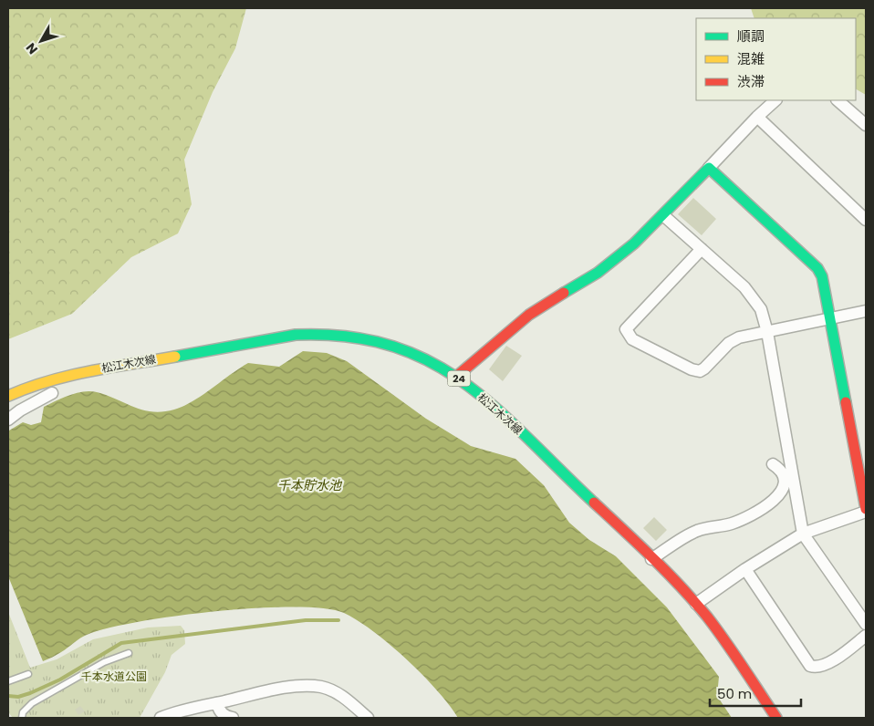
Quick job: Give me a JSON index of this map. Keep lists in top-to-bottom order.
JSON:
{
  "streets": {
    "main road": ["松江木次線", "24"]
  },
  "water": ["千本貯水池"],
  "parks": ["千本水道公園"],
  "legend": ["順調", "混雑", "渋滞"],
  "scale_bar": "50 m",
  "north": "bottom left"
}
